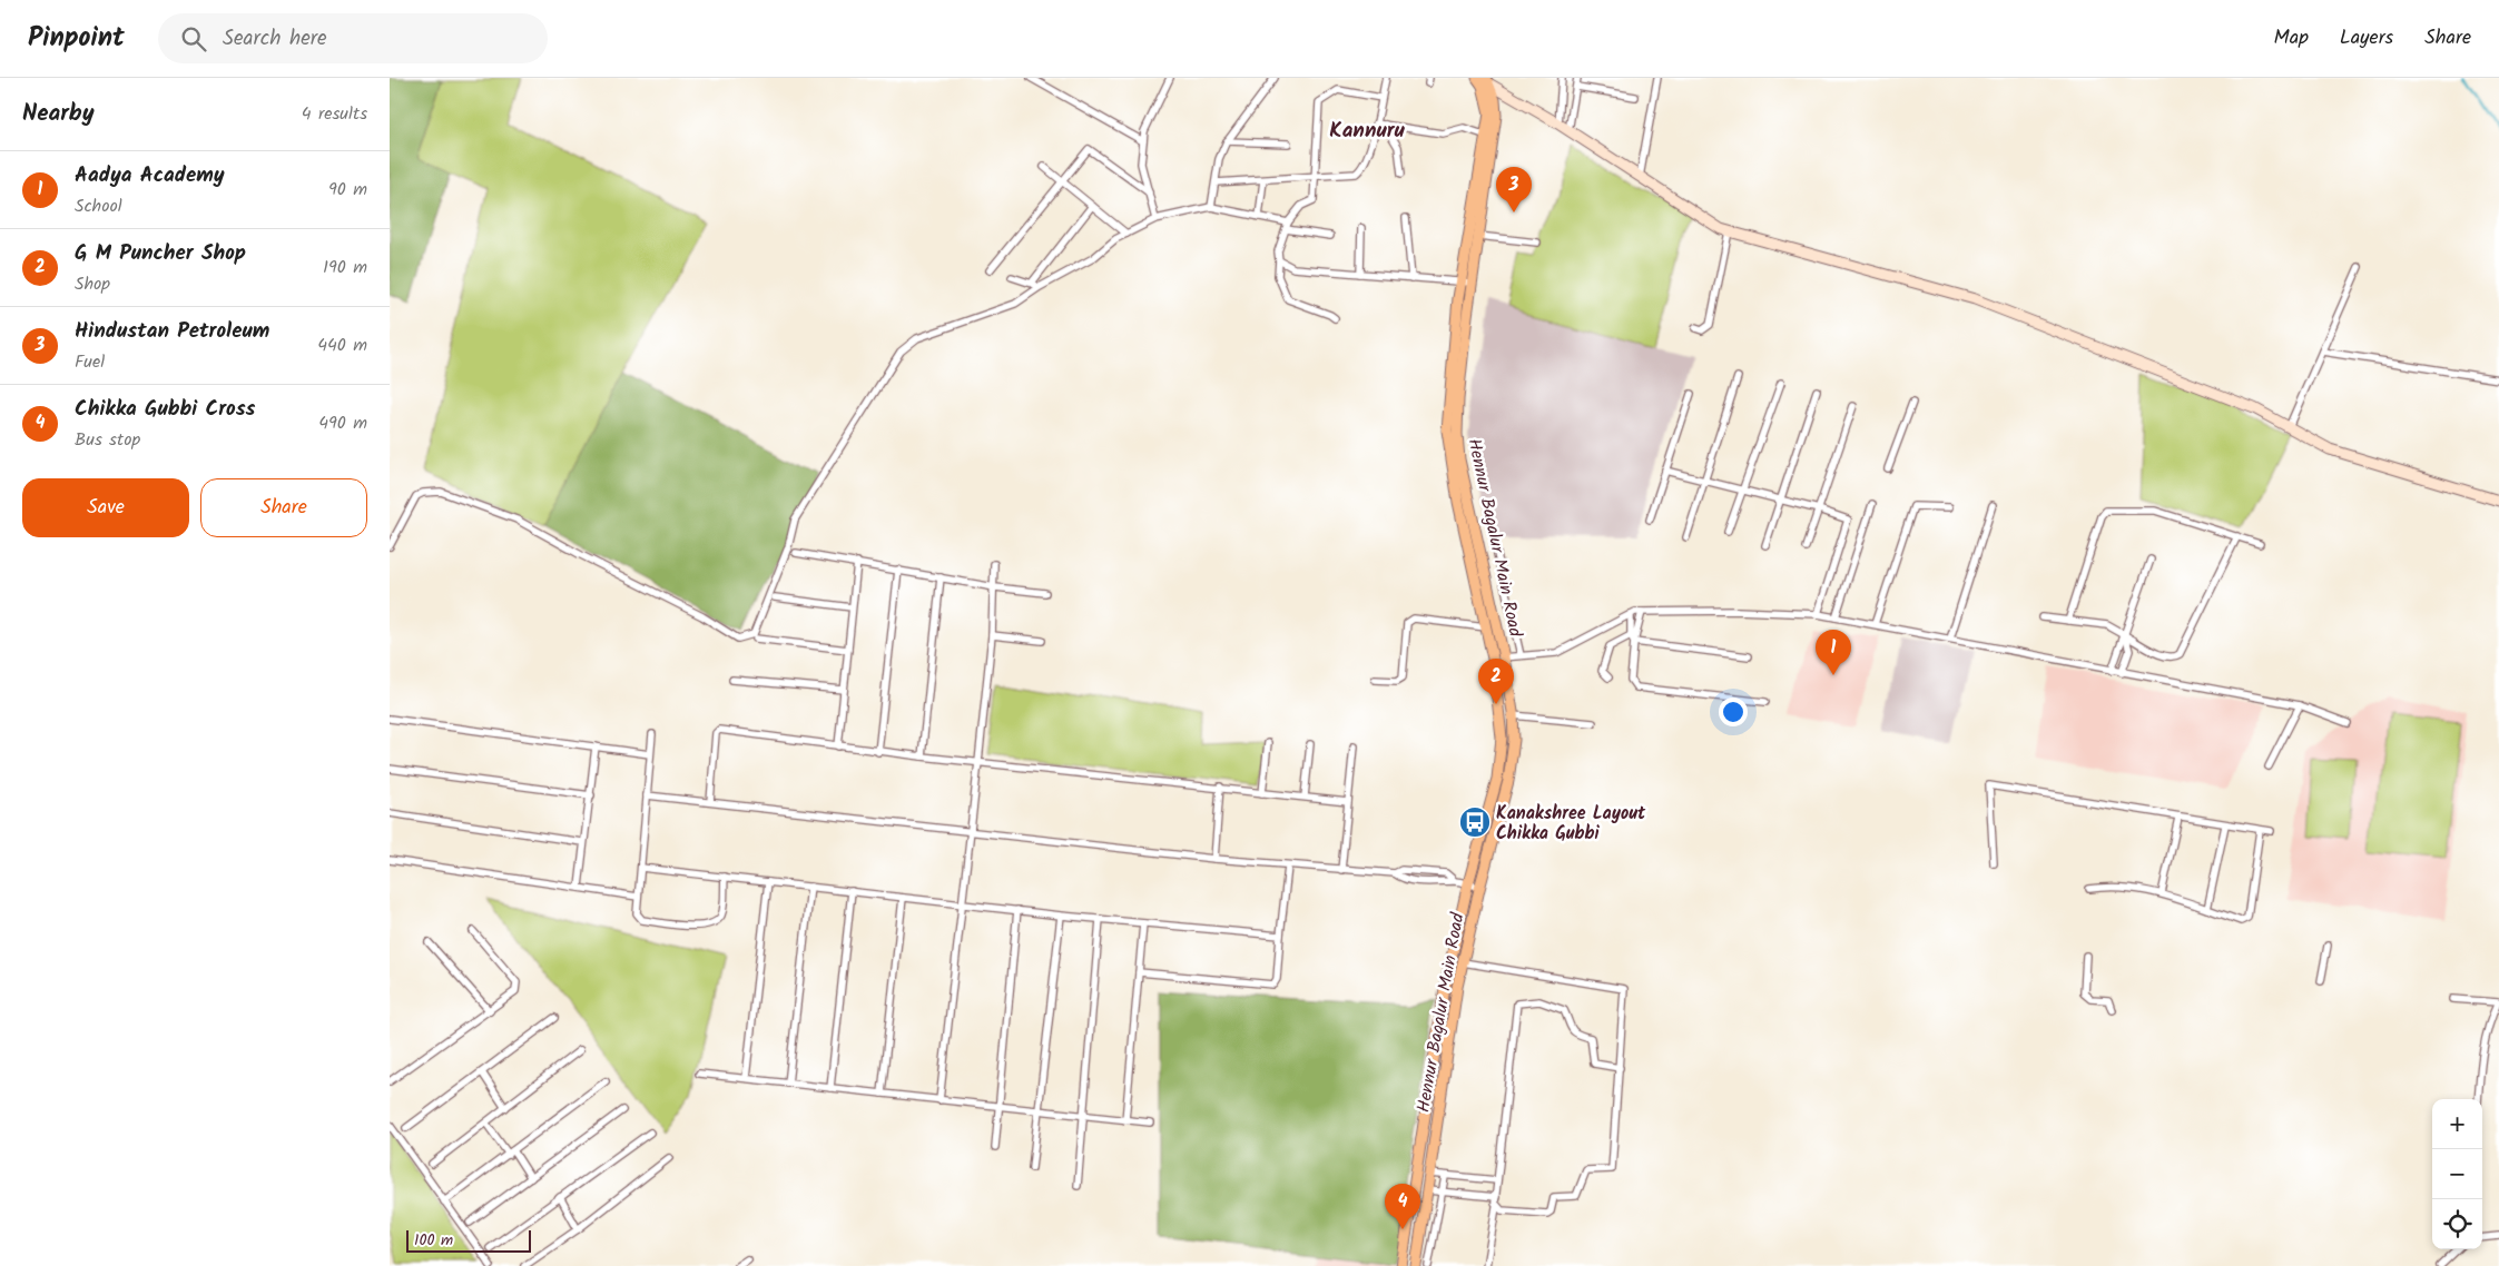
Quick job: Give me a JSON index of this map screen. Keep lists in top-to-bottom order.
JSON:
{
  "streets": {
    "main road": ["Hennur Bagalur Main Road"]
  },
  "districts": ["Kannuru"],
  "places": {
    "bus stop": ["Kanakshree Layout Chikka Gubbi"]
  },
  "scale_bar": "100 m",
  "page": {
    "header": "Pinpoint",
    "search": "Search here",
    "nav": ["Map", "Layers", "Share"],
    "heading": ["Nearby", "4 results"],
    "list": [
      {
        "mark": "1",
        "name": "Aadya Academy",
        "note": "School",
        "value": "90 m"
      },
      {
        "mark": "2",
        "name": "G M Puncher Shop",
        "note": "Shop",
        "value": "190 m"
      },
      {
        "mark": "3",
        "name": "Hindustan Petroleum",
        "note": "Fuel",
        "value": "440 m"
      },
      {
        "mark": "4",
        "name": "Chikka Gubbi Cross",
        "note": "Bus stop",
        "value": "490 m"
      }
    ],
    "pins": [
      "3",
      "1",
      "2",
      "4"
    ],
    "buttons": ["Save", "Share"],
    "map_buttons": ["+", "−"],
    "scale": "100 m"
  }
}
